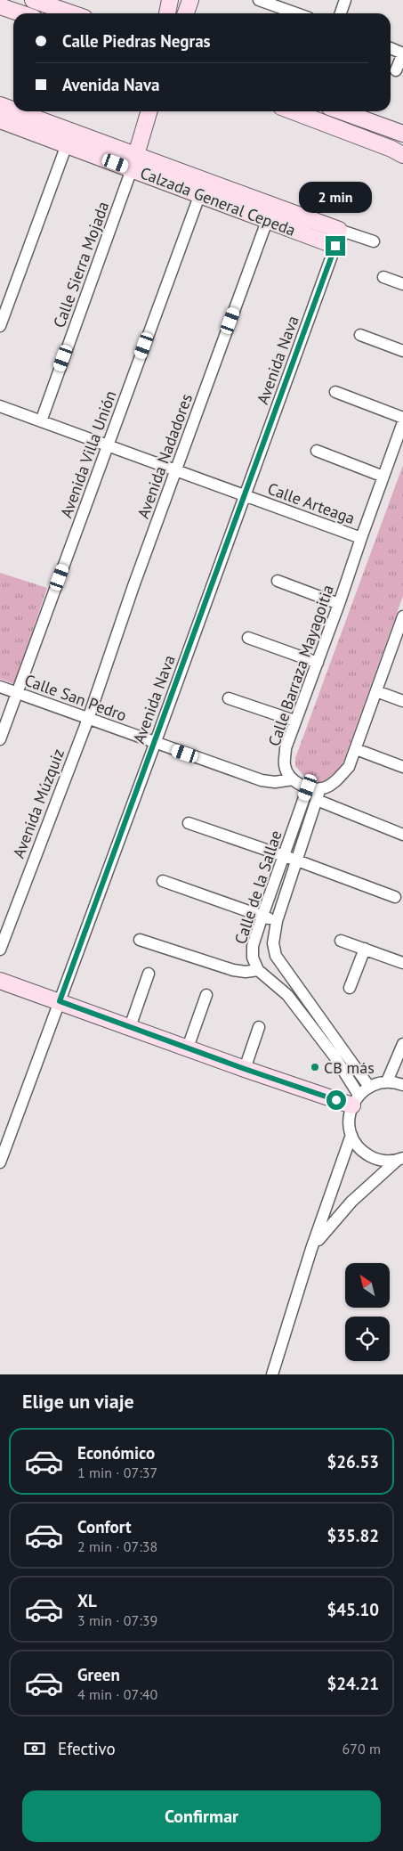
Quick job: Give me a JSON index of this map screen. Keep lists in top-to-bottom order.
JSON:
{
  "streets": {
    "street": [
      "Calzada General Cepeda",
      "Calle Sierra Mojada",
      "Avenida Nava",
      "Avenida Villa Unión",
      "Avenida Nadadores",
      "Calle Arteaga",
      "Calle Barraza Mayagoitia",
      "Calle San Pedro",
      "Avenida Múzquiz",
      "Calle de la Sallae"
    ]
  },
  "crossings": [
    ["Calzada General Cepeda", "Calle Sierra Mojada"],
    ["Calzada General Cepeda", "Avenida Nava"],
    ["Calzada General Cepeda", "Avenida Villa Unión"],
    ["Calzada General Cepeda", "Avenida Nadadores"],
    ["Calle Sierra Mojada", "Calle Arteaga"],
    ["Avenida Nava", "Calle Arteaga"],
    ["Avenida Nava", "Calle San Pedro"],
    ["Avenida Villa Unión", "Calle Arteaga"],
    ["Avenida Villa Unión", "Calle San Pedro"],
    ["Avenida Nadadores", "Calle Arteaga"],
    ["Avenida Nadadores", "Calle San Pedro"],
    ["Avenida Nadadores", "Avenida Múzquiz"],
    ["Calle Arteaga", "Calle Barraza Mayagoitia"],
    ["Calle Barraza Mayagoitia", "Calle San Pedro"],
    ["Calle San Pedro", "Avenida Múzquiz"]
  ],
  "places": ["CB más"],
  "north": "top left",
  "page": {
    "banner": ["Calle Piedras Negras", "Avenida Nava"],
    "bubble": "2 min",
    "heading": "Elige un viaje",
    "list": [
      {
        "name": "Económico",
        "note": "1 min · 07:37",
        "value": "$26.53"
      },
      {
        "name": "Confort",
        "note": "2 min · 07:38",
        "value": "$35.82"
      },
      {
        "name": "XL",
        "note": "3 min · 07:39",
        "value": "$45.10"
      },
      {
        "name": "Green",
        "note": "4 min · 07:40",
        "value": "$24.21"
      }
    ],
    "pay": ["Efectivo", "670 m"],
    "buttons": "Confirmar"
  }
}
